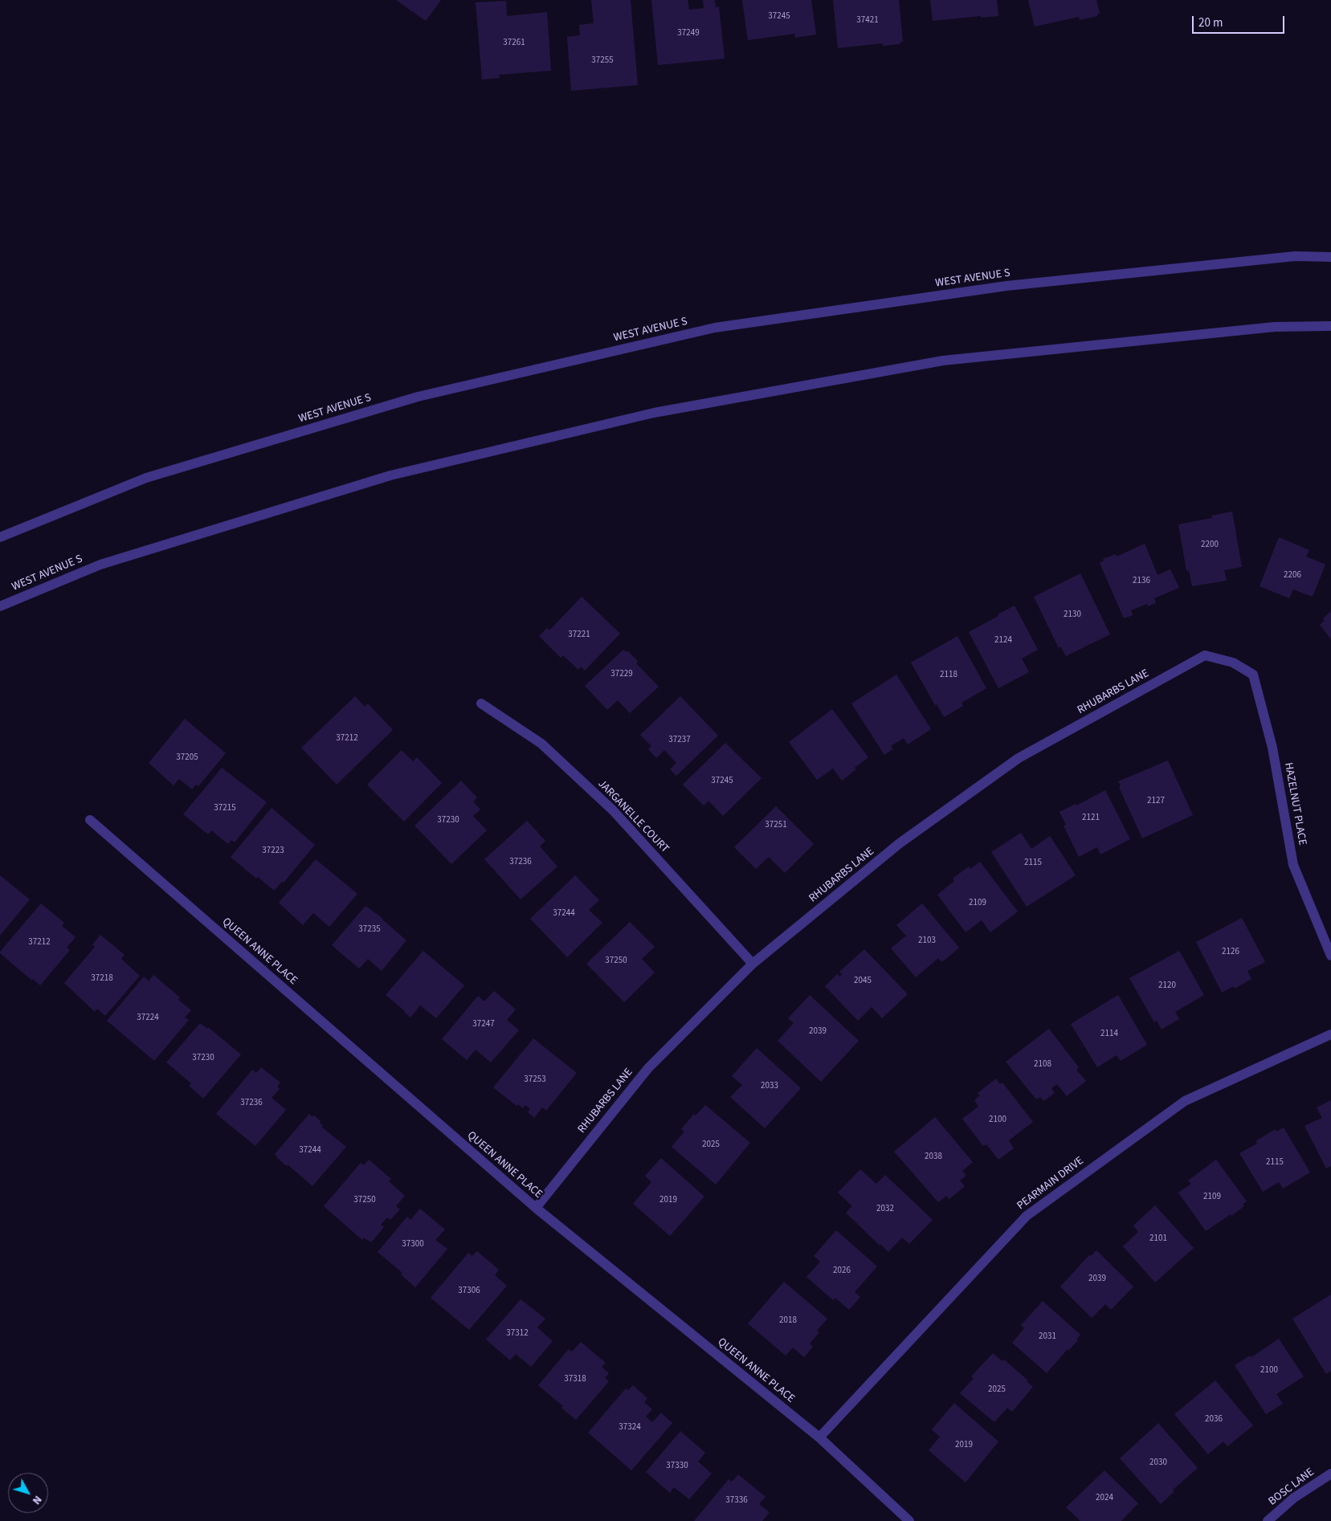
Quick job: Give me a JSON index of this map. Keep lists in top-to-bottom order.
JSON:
{
  "streets": {
    "street": [
      "WEST AVENUE S",
      "RHUBARBS LANE",
      "HAZELNUT PLACE",
      "JARGANELLE COURT",
      "QUEEN ANNE PLACE",
      "PEARMAIN DRIVE",
      "BOSC LANE"
    ]
  },
  "crossings": [
    ["RHUBARBS LANE", "HAZELNUT PLACE"],
    ["RHUBARBS LANE", "JARGANELLE COURT"],
    ["RHUBARBS LANE", "QUEEN ANNE PLACE"],
    ["QUEEN ANNE PLACE", "PEARMAIN DRIVE"]
  ],
  "house_numbers": [
    "37245",
    "37421",
    "37249",
    "37261",
    "37255",
    "2200",
    "2206",
    "2136",
    "2130",
    "37221",
    "2124",
    "37229",
    "2118",
    "37212",
    "37237",
    "37205",
    "37245",
    "2127",
    "37215",
    "2121",
    "37230",
    "37251",
    "37223",
    "37236",
    "2115",
    "2109",
    "37244",
    "37235",
    "2103",
    "37212",
    "2126",
    "37250",
    "37218",
    "2045",
    "2120",
    "37224",
    "37247",
    "2039",
    "2114",
    "37230",
    "2108",
    "37253",
    "2033",
    "37236",
    "2100",
    "2025",
    "37244",
    "2038",
    "2115",
    "2109",
    "37250",
    "2019",
    "2032",
    "2101",
    "37300",
    "2026",
    "2039",
    "37306",
    "2018",
    "37312",
    "2031",
    "2100",
    "37318",
    "2025",
    "2036",
    "37324",
    "2019",
    "2030",
    "37330",
    "2024",
    "37336"
  ],
  "scale_bar": "20 m",
  "north": "bottom right"
}
